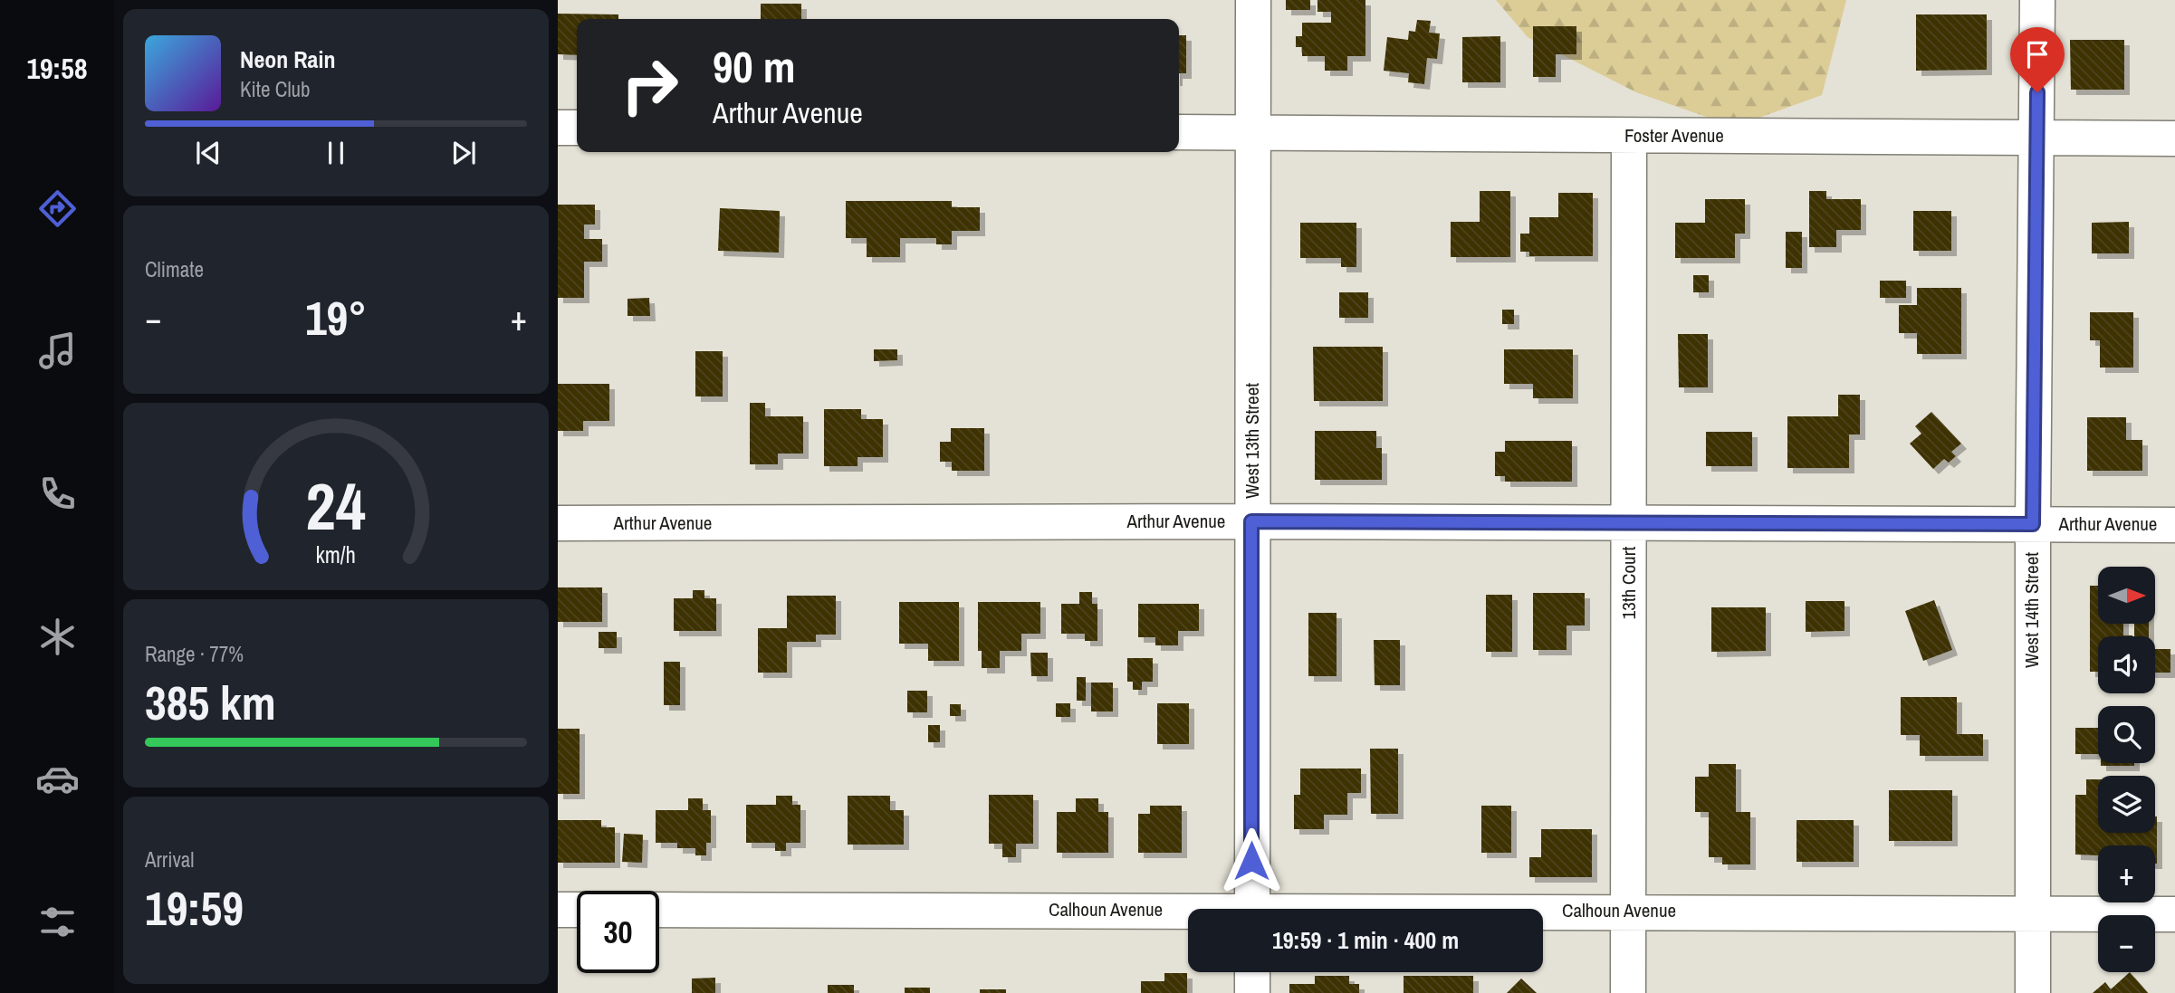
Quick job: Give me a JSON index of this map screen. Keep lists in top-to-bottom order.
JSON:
{
  "streets": {
    "street": [
      "Foster Avenue",
      "West 13th Street",
      "Arthur Avenue",
      "13th Court",
      "West 14th Street",
      "Calhoun Avenue"
    ]
  },
  "crossings": [
    ["Foster Avenue", "West 13th Street"],
    ["Foster Avenue", "13th Court"],
    ["Foster Avenue", "West 14th Street"],
    ["West 13th Street", "Arthur Avenue"],
    ["Arthur Avenue", "13th Court"],
    ["Arthur Avenue", "West 14th Street"],
    ["13th Court", "Calhoun Avenue"],
    ["West 14th Street", "Calhoun Avenue"]
  ],
  "north": "right",
  "page": {
    "tabs": "19:58",
    "turn": ["90 m", "Arthur Avenue"],
    "song": ["Neon Rain", "Kite Club"],
    "tile": [
      "Climate",
      ["Range · 77%", "385 km"],
      ["Arrival", "19:59"]
    ],
    "heat": ["−", "19°", "+"],
    "map_buttons": ["+", "−"],
    "limit": "30",
    "trip": "19:59 · 1 min · 400 m",
    "gauge": ["24", "km/h"]
  }
}
